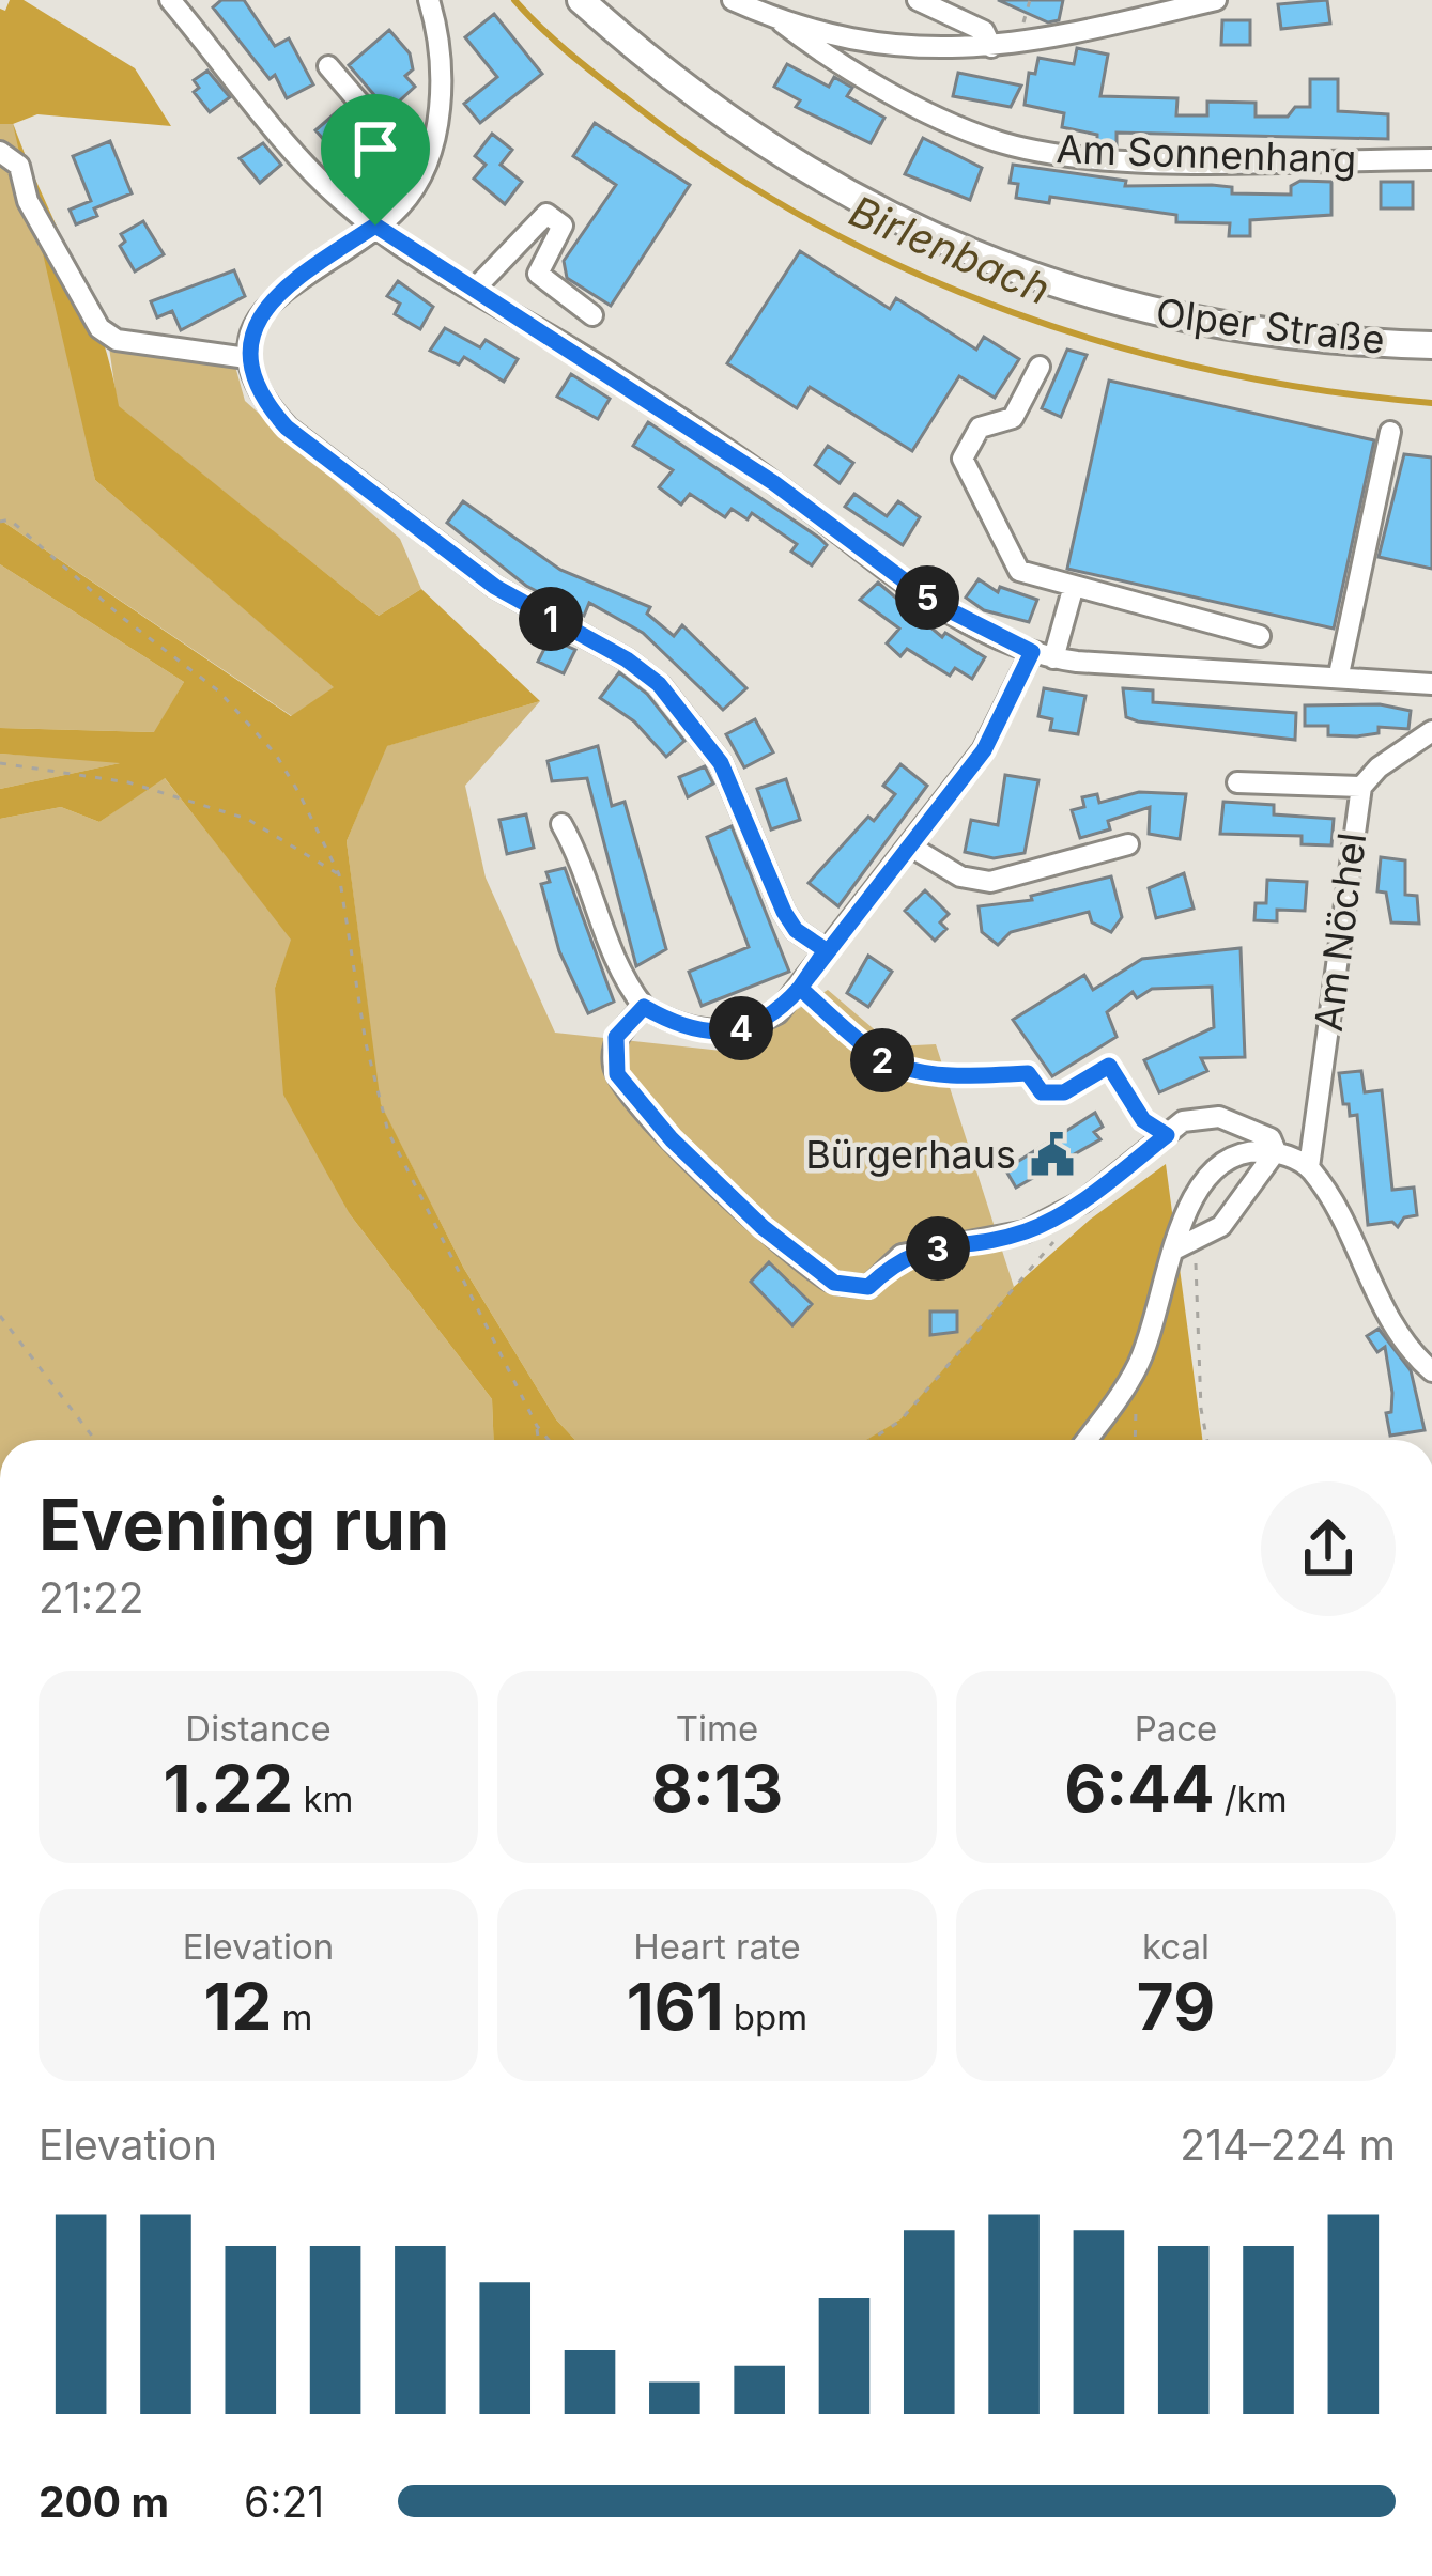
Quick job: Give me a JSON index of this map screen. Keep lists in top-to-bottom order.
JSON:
{
  "streets": {
    "main road": ["Olper Straße"],
    "street": ["Am Sonnenhang", "Am Nöchel"]
  },
  "water": ["Birlenbach"],
  "places": {
    "public building": ["Bürgerhaus"]
  },
  "page": {
    "pins": [
      "5",
      "1",
      "4",
      "2",
      "3"
    ],
    "heading": ["Evening run", "21:22"],
    "stats": [
      ["Distance", "1.22 km"],
      ["Time", "8:13"],
      ["Pace", "6:44 /km"],
      ["Elevation", "12 m"],
      ["Heart rate", "161 bpm"],
      ["kcal", "79"]
    ],
    "chart": ["Elevation", "214–224 m"],
    "list": [
      {
        "name": "200 m",
        "note": "6:21"
      }
    ]
  }
}
